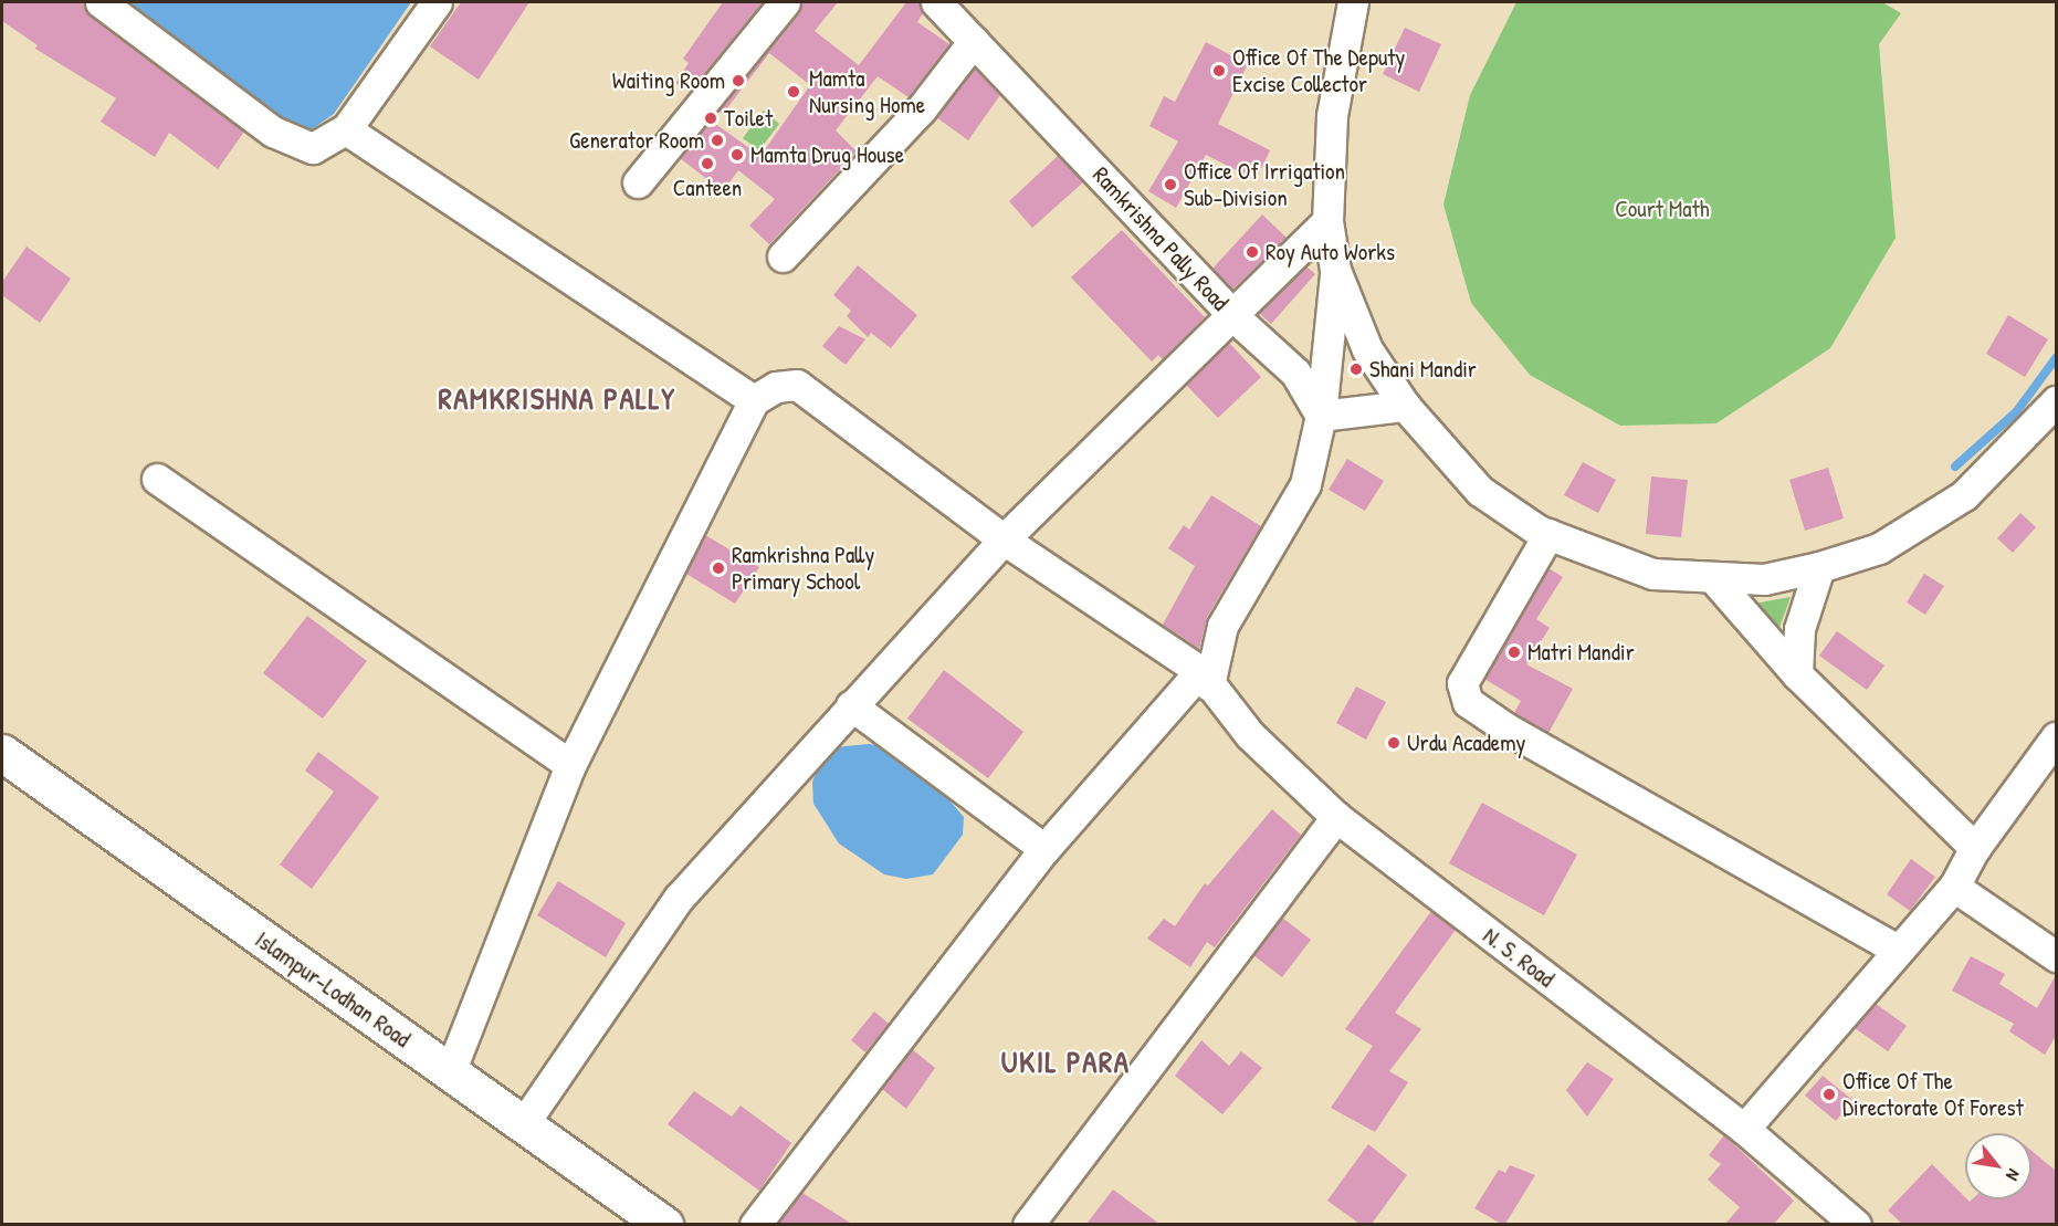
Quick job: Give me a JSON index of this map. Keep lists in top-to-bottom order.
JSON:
{
  "streets": {
    "main road": ["Islampur-Lodhan Road"],
    "street": ["Ramkrishna Pally Road", "N. S. Road"]
  },
  "districts": ["RAMKRISHNA PALLY", "UKIL PARA"],
  "parks": ["Court Math"],
  "places": [
    "Office Of The Deputy Excise Collector",
    "Waiting Room",
    "Mamta Nursing Home",
    "Toilet",
    "Generator Room",
    "Mamta Drug House",
    "Canteen",
    "Office Of Irrigation Sub-Division",
    "Roy Auto Works",
    "Shani Mandir",
    "Ramkrishna Pally Primary School",
    "Matri Mandir",
    "Urdu Academy",
    "Office Of The Directorate Of Forest"
  ],
  "north": "bottom right"
}
